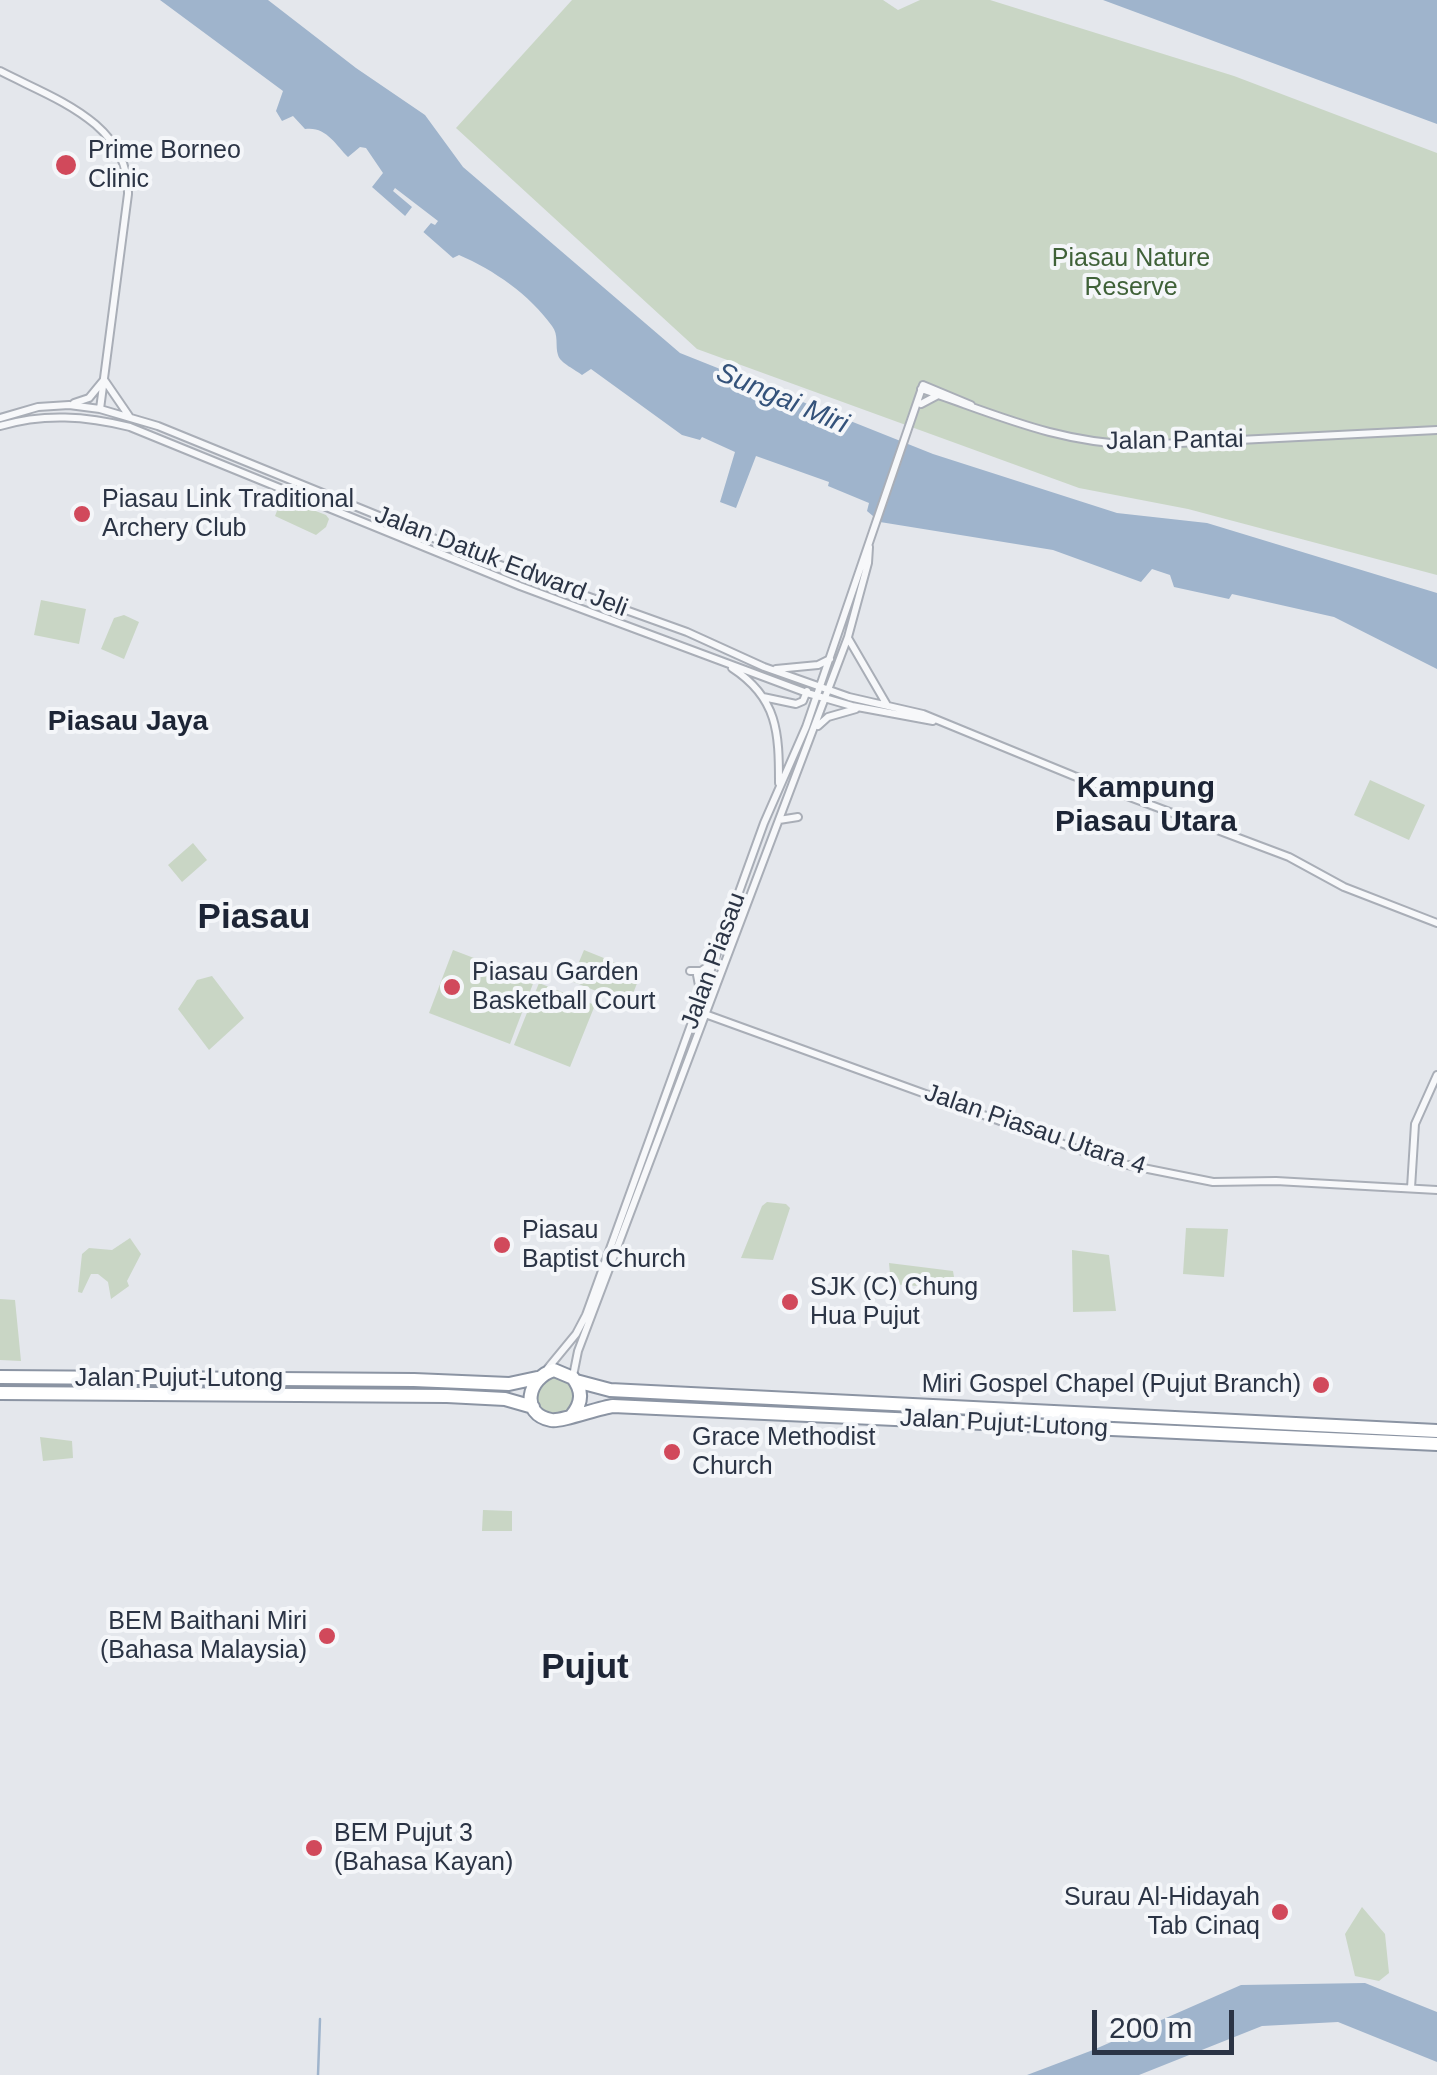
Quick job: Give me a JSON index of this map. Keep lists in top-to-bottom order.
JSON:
{
  "streets": {
    "highway": ["Jalan Pujut-Lutong"],
    "street": [
      "Jalan Pantai",
      "Jalan Datuk Edward Jeli",
      "Jalan Piasau",
      "Jalan Piasau Utara 4"
    ]
  },
  "crossings": [
    ["Jalan Datuk Edward Jeli", "Jalan Piasau"],
    ["Jalan Piasau", "Jalan Piasau Utara 4"],
    ["Jalan Piasau", "Jalan Pujut-Lutong"]
  ],
  "districts": [
    "Piasau Jaya",
    "Kampung Piasau Utara",
    "Piasau",
    "Pujut"
  ],
  "water": ["Sungai Miri"],
  "parks": ["Piasau Nature Reserve"],
  "places": [
    "Prime Borneo Clinic",
    "Piasau Link Traditional Archery Club",
    "Piasau Garden Basketball Court",
    "Piasau Baptist Church",
    "SJK (C) Chung Hua Pujut",
    "Miri Gospel Chapel (Pujut Branch)",
    "Grace Methodist Church",
    "BEM Baithani Miri (Bahasa Malaysia)",
    "BEM Pujut 3 (Bahasa Kayan)",
    "Surau Al-Hidayah Tab Cinaq"
  ],
  "scale_bar": "200 m"
}
